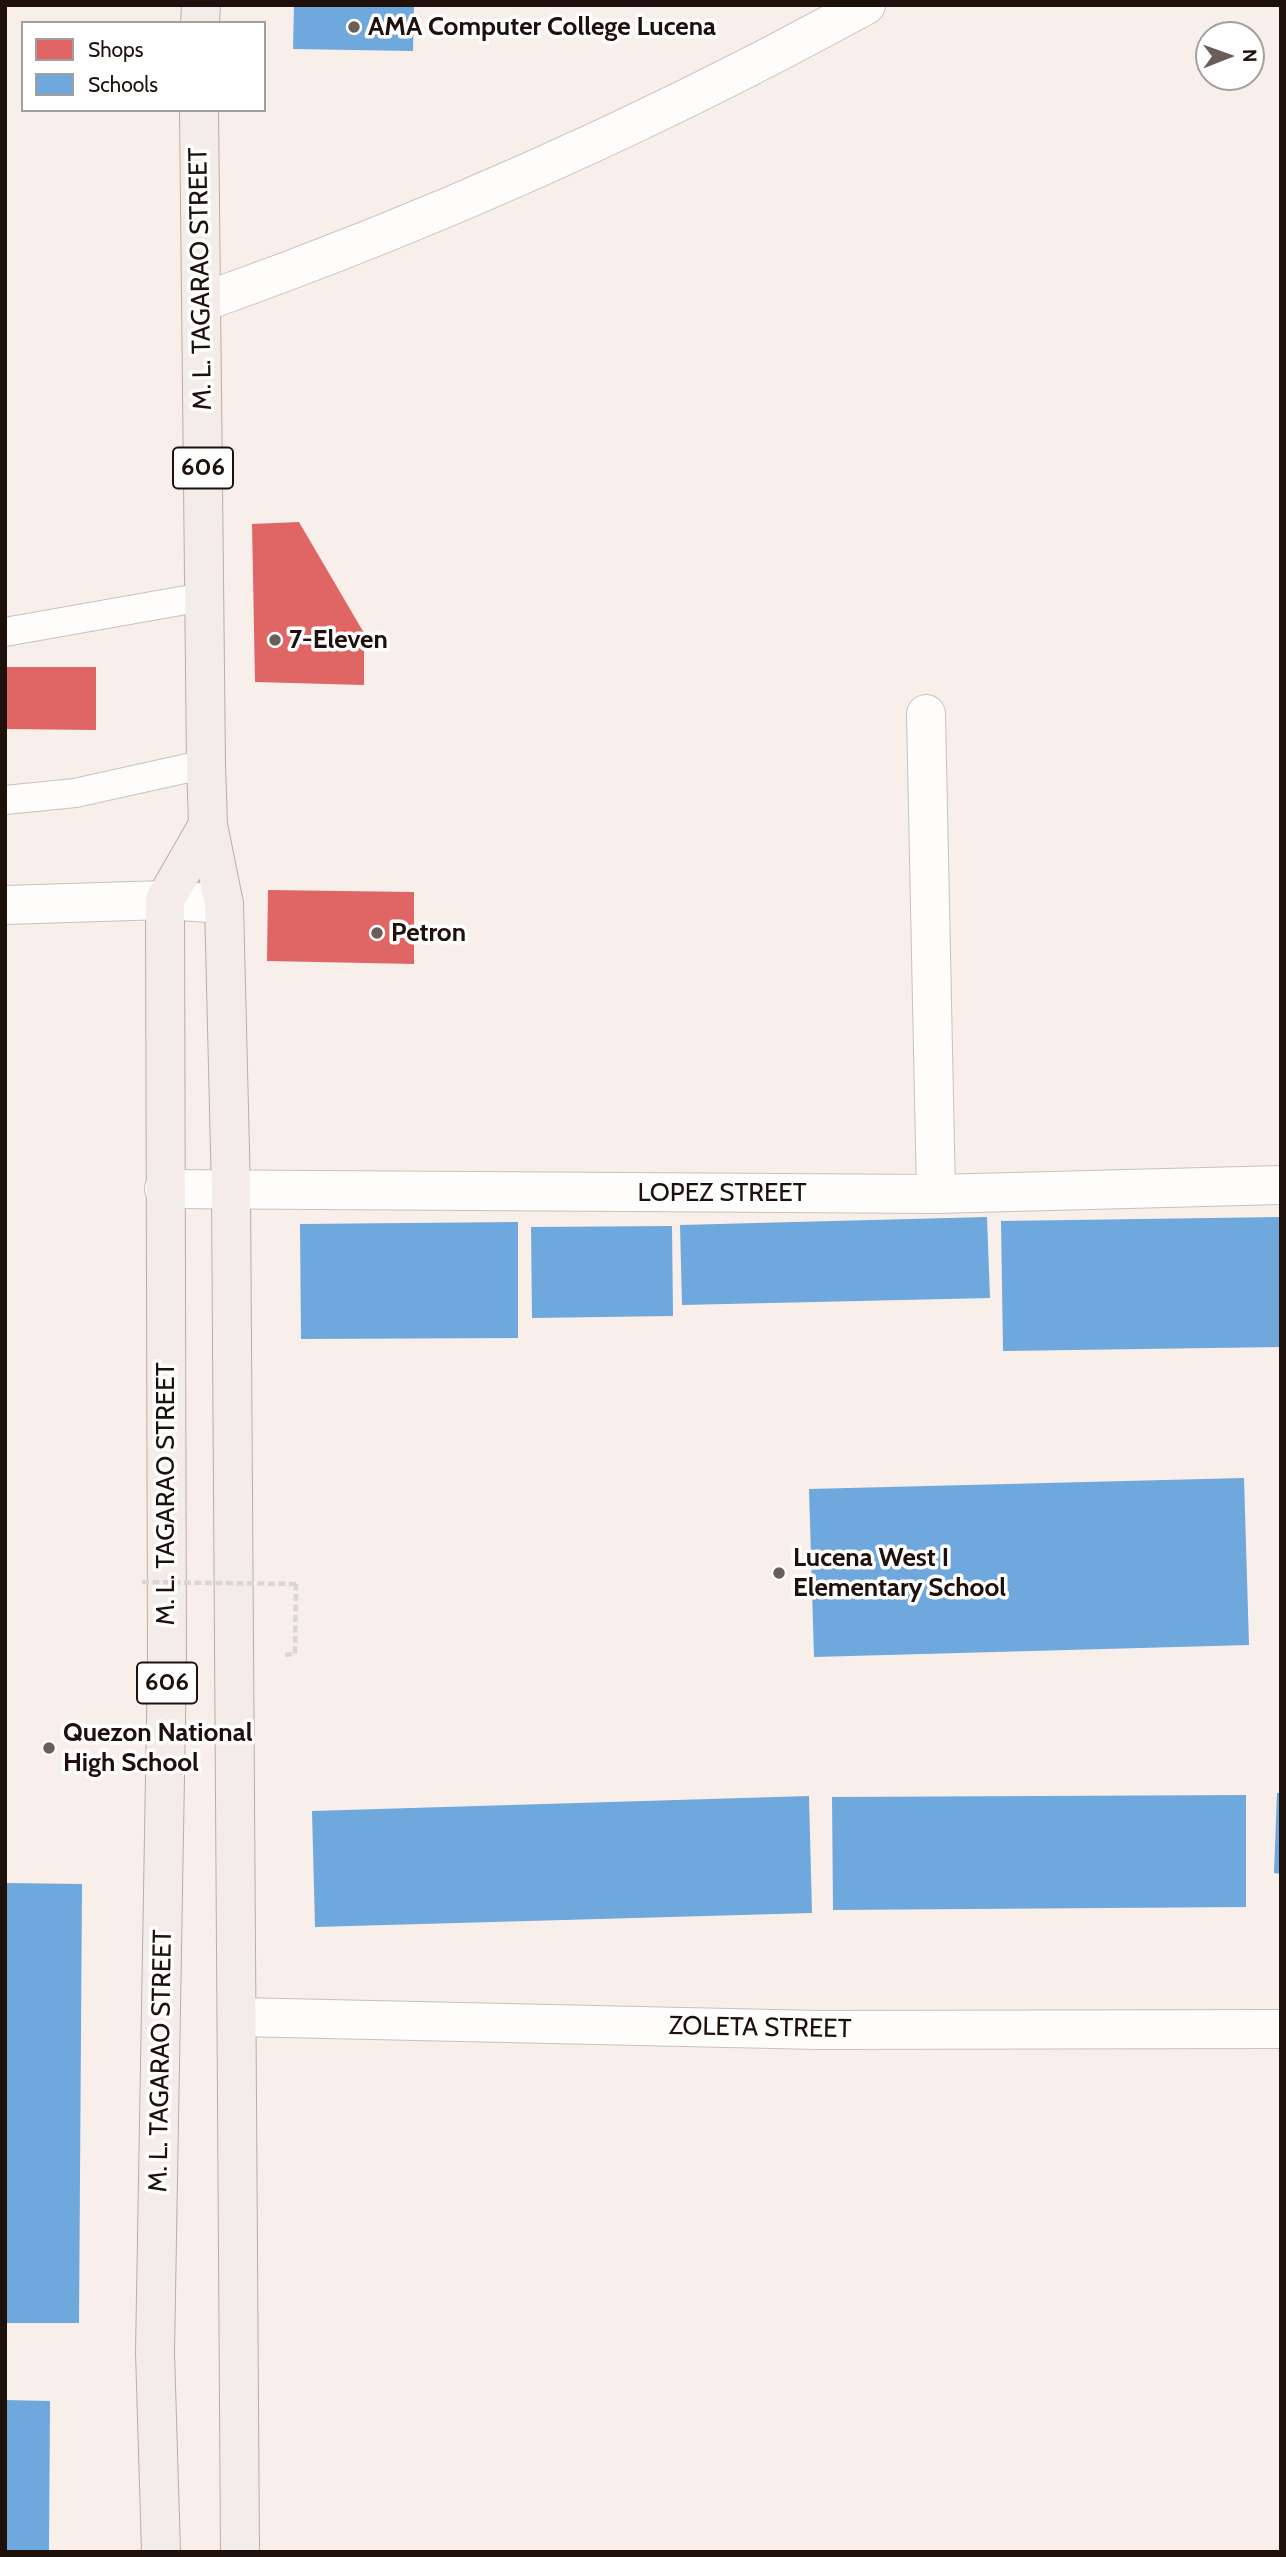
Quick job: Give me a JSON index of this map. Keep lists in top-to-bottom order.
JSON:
{
  "streets": {
    "main road": ["M. L. TAGARAO STREET", "606"],
    "street": ["LOPEZ STREET", "ZOLETA STREET"]
  },
  "crossings": [
    ["M. L. TAGARAO STREET", "LOPEZ STREET"],
    ["M. L. TAGARAO STREET", "ZOLETA STREET"]
  ],
  "places": [
    "AMA Computer College Lucena",
    "7-Eleven",
    "Petron",
    "Lucena West I Elementary School",
    "Quezon National High School"
  ],
  "legend": ["Shops", "Schools"],
  "north": "right"
}
